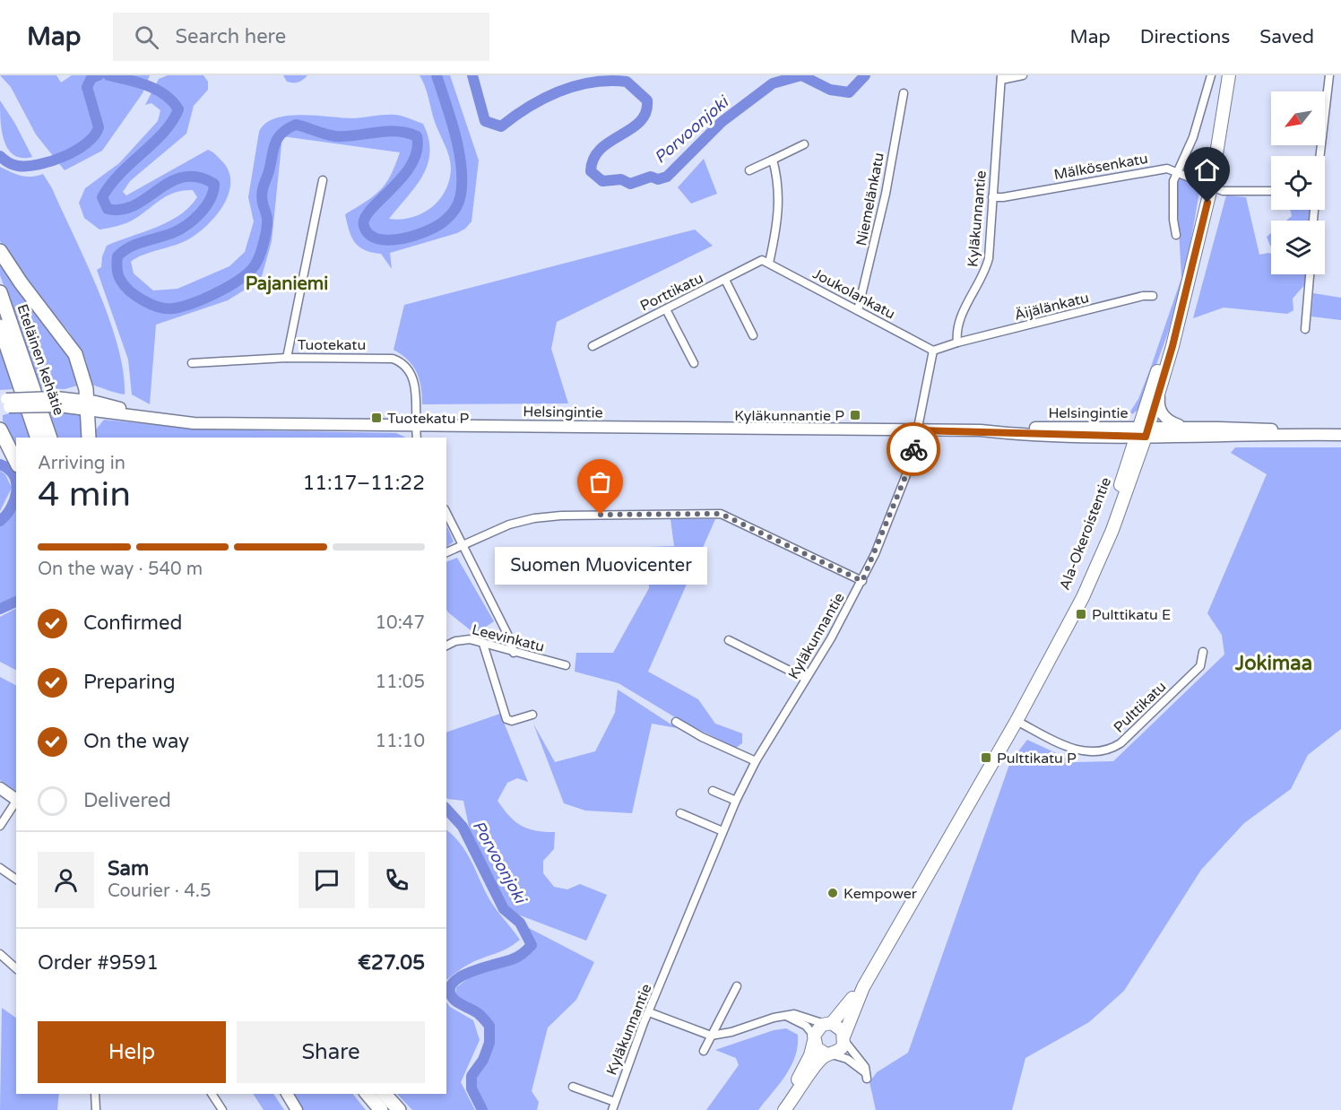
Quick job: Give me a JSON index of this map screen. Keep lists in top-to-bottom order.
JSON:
{
  "streets": {
    "highway": ["Eteläinen kehätie"],
    "main road": ["Helsingintie", "Ala-Okeroistentie"],
    "street": [
      "Mälkösenkatu",
      "Niemelänkatu",
      "Kyläkunnantie",
      "Porttikatu",
      "Joukolankatu",
      "Äijälänkatu",
      "Tuotekatu",
      "Leevinkatu",
      "Pulttikatu"
    ]
  },
  "crossings": [
    ["Mälkösenkatu", "Kyläkunnantie"],
    ["Niemelänkatu", "Joukolankatu"],
    ["Kyläkunnantie", "Joukolankatu"],
    ["Kyläkunnantie", "Äijälänkatu"],
    ["Kyläkunnantie", "Helsingintie"],
    ["Porttikatu", "Joukolankatu"],
    ["Tuotekatu", "Helsingintie"],
    ["Helsingintie", "Ala-Okeroistentie"],
    ["Ala-Okeroistentie", "Pulttikatu"]
  ],
  "districts": ["Pajaniemi", "Jokimaa"],
  "water": ["Porvoonjoki"],
  "places": {
    "transit": [
      "Kyläkunnantie P",
      "Tuotekatu P",
      "Pulttikatu E",
      "Pulttikatu P"
    ],
    "other": ["Suomen Muovicenter", "Kempower"]
  },
  "north": "bottom left",
  "page": {
    "header": "Map",
    "search": "Search here",
    "nav": ["Map", "Directions", "Saved"],
    "heading": ["4 min", "Arriving in", "11:17–11:22"],
    "panel": [
      "Sam",
      "Courier · 4.5",
      "Order #9591",
      "€27.05"
    ],
    "bar": "On the way · 540 m",
    "bubble": "Suomen Muovicenter",
    "list": [
      ["Confirmed", "10:47"],
      ["Preparing", "11:05"],
      ["On the way", "11:10"],
      "Delivered"
    ],
    "buttons": ["Help", "Share"]
  }
}
